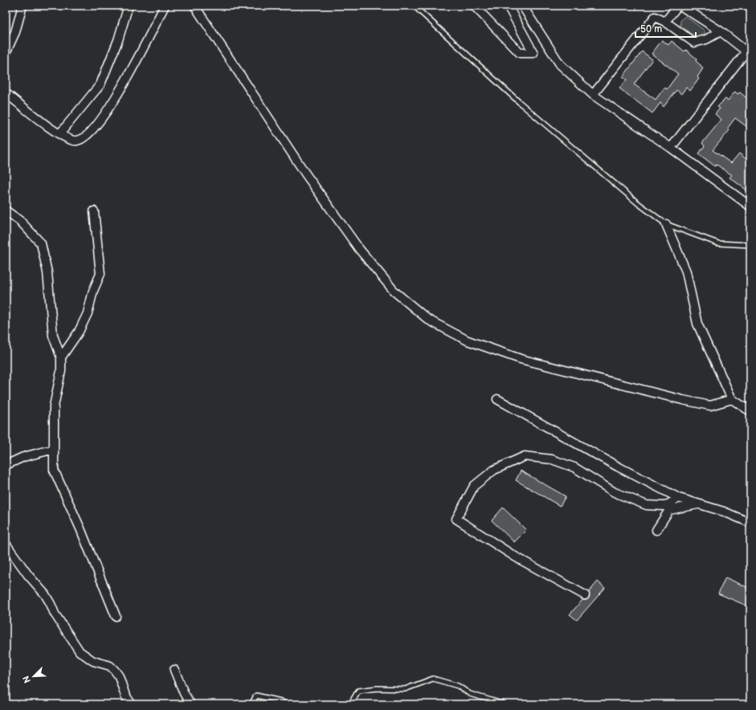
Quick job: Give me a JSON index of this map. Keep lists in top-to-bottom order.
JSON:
{
  "scale_bar": "50 m",
  "north": "bottom left"
}
